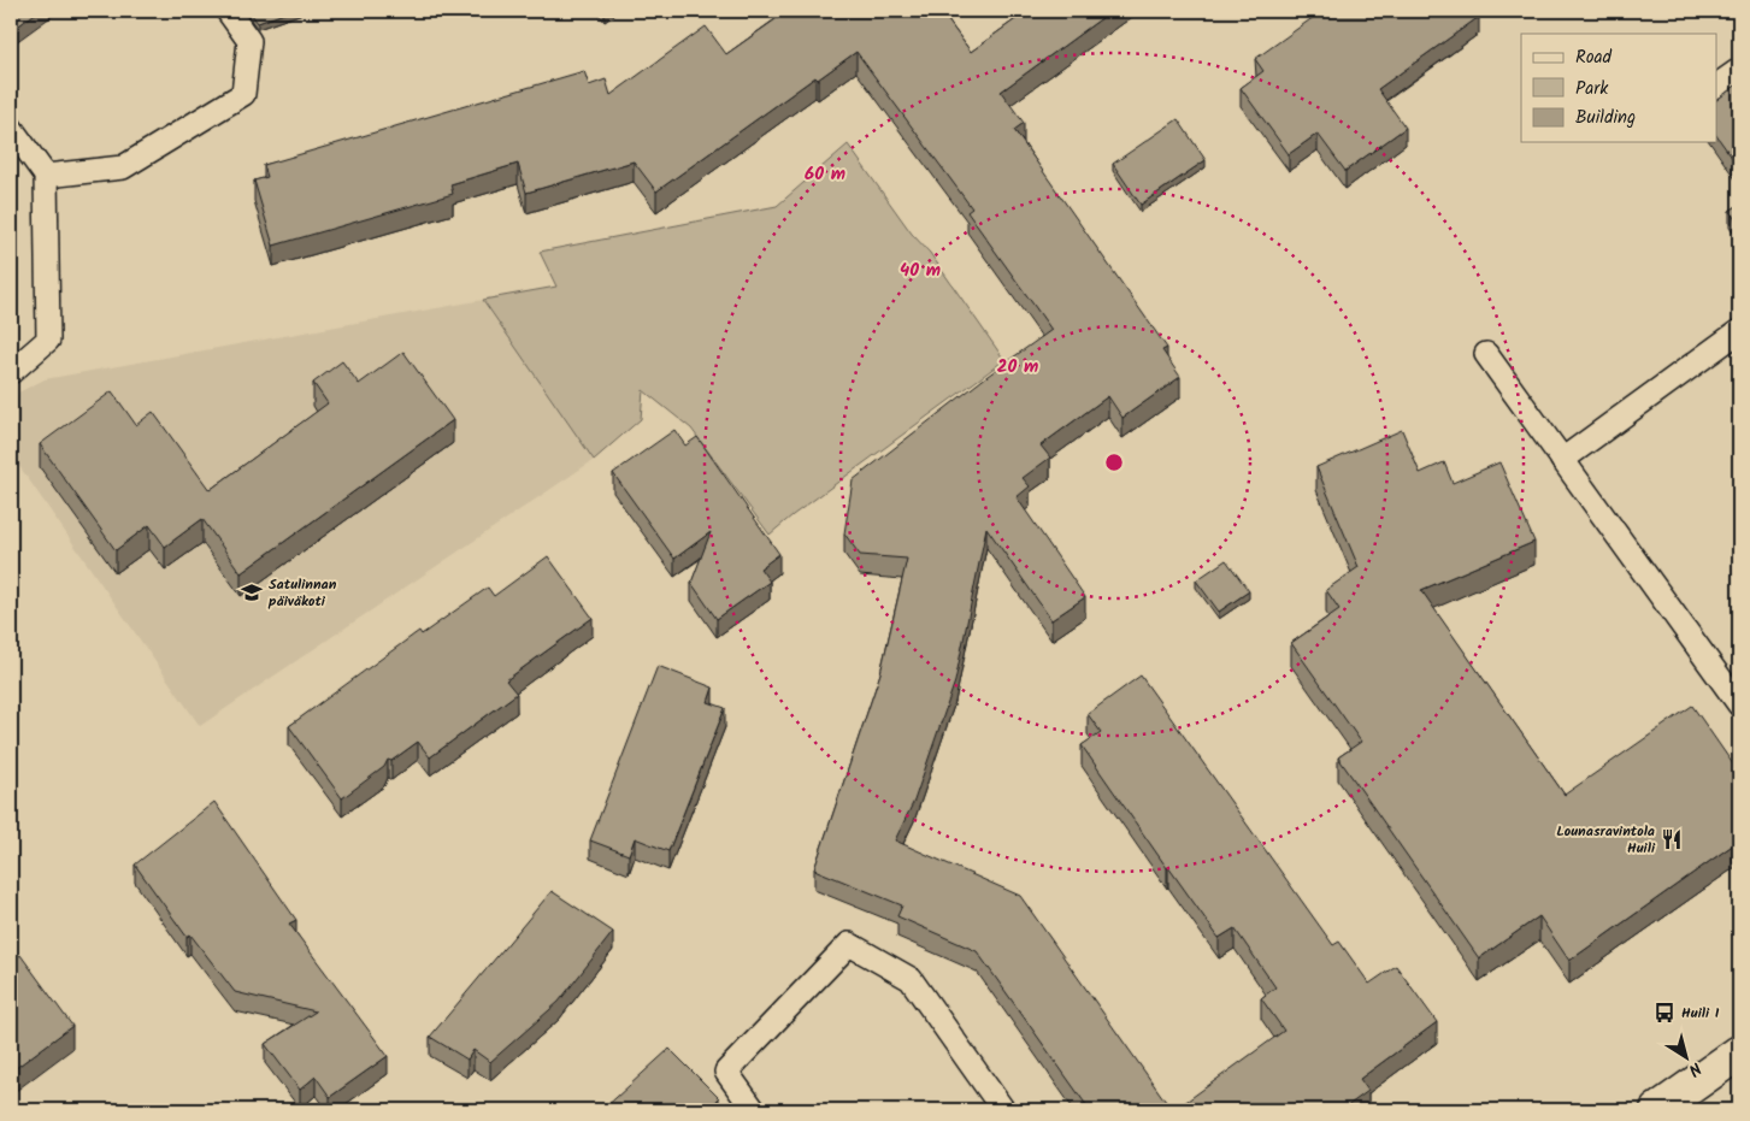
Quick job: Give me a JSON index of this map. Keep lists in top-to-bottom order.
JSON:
{
  "places": {
    "school or university": ["Satulinnan päiväkoti"],
    "restaurant": ["Lounasravintola Huili"],
    "bus stop": ["Huili I"]
  },
  "legend": ["Road", "Park", "Building"],
  "north": "bottom right",
  "rings": ["60 m", "40 m", "20 m"]
}
